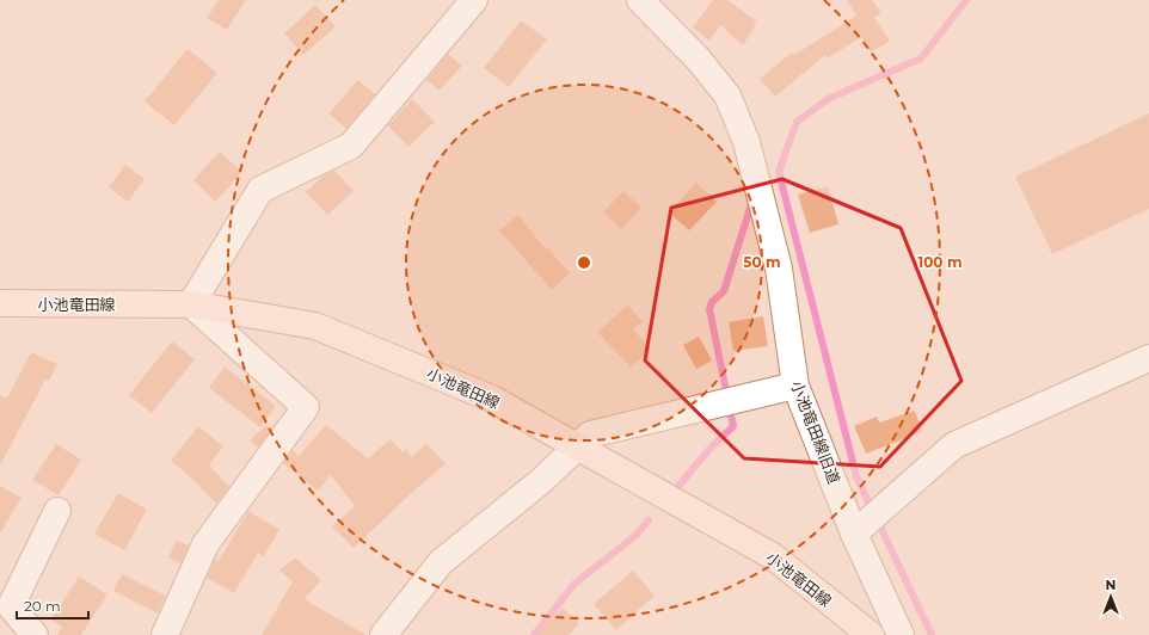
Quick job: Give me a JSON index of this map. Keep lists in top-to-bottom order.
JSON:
{
  "streets": {
    "main road": ["小池竜田線"],
    "street": ["小池竜田線旧道"]
  },
  "scale_bar": "20 m",
  "north": "top",
  "rings": ["50 m", "100 m"]
}
